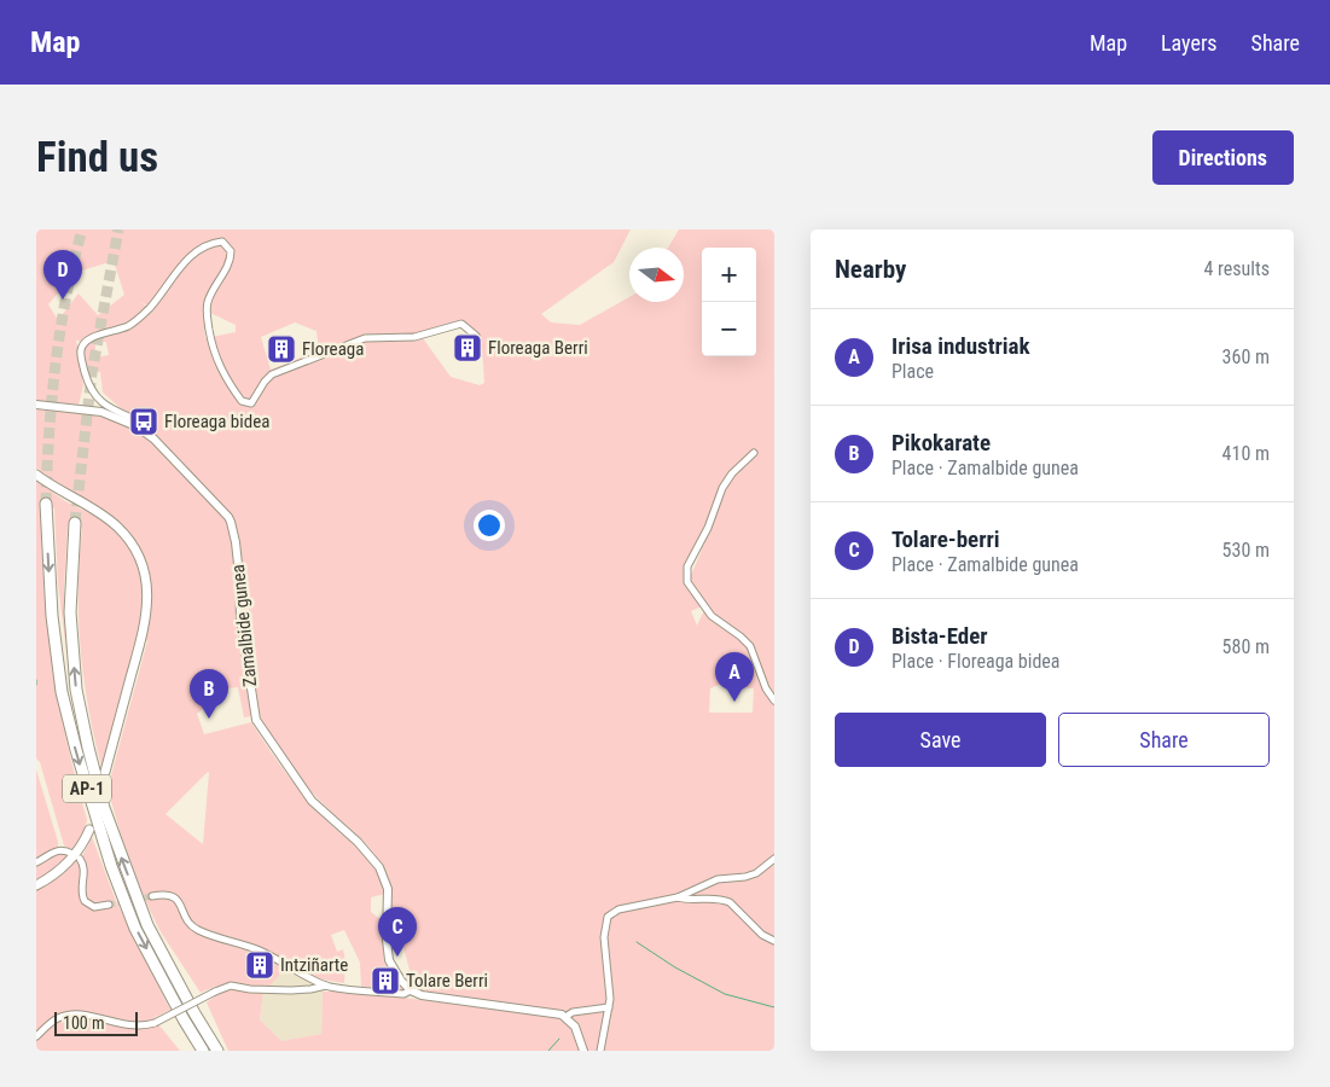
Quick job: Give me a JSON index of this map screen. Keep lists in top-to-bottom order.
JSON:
{
  "streets": {
    "highway": ["AP-1"],
    "street": ["Zamalbide gunea"]
  },
  "places": {
    "building": [
      "Floreaga Berri",
      "Floreaga",
      "Intziñarte",
      "Tolare Berri"
    ],
    "bus stop": ["Floreaga bidea"]
  },
  "scale_bar": "100 m",
  "north": "right",
  "page": {
    "header": "Map",
    "nav": ["Map", "Layers", "Share"],
    "buttons": [
      "Directions",
      ["Save", "Share"]
    ],
    "title": "Find us",
    "heading": ["Nearby", "4 results"],
    "map_buttons": ["+", "−"],
    "pins": [
      "D",
      "A",
      "B",
      "C"
    ],
    "list": [
      {
        "mark": "A",
        "name": "Irisa industriak",
        "note": "Place",
        "value": "360 m"
      },
      {
        "mark": "B",
        "name": "Pikokarate",
        "note": "Place · Zamalbide gunea",
        "value": "410 m"
      },
      {
        "mark": "C",
        "name": "Tolare-berri",
        "note": "Place · Zamalbide gunea",
        "value": "530 m"
      },
      {
        "mark": "D",
        "name": "Bista-Eder",
        "note": "Place · Floreaga bidea",
        "value": "580 m"
      }
    ],
    "scale": "100 m"
  }
}
